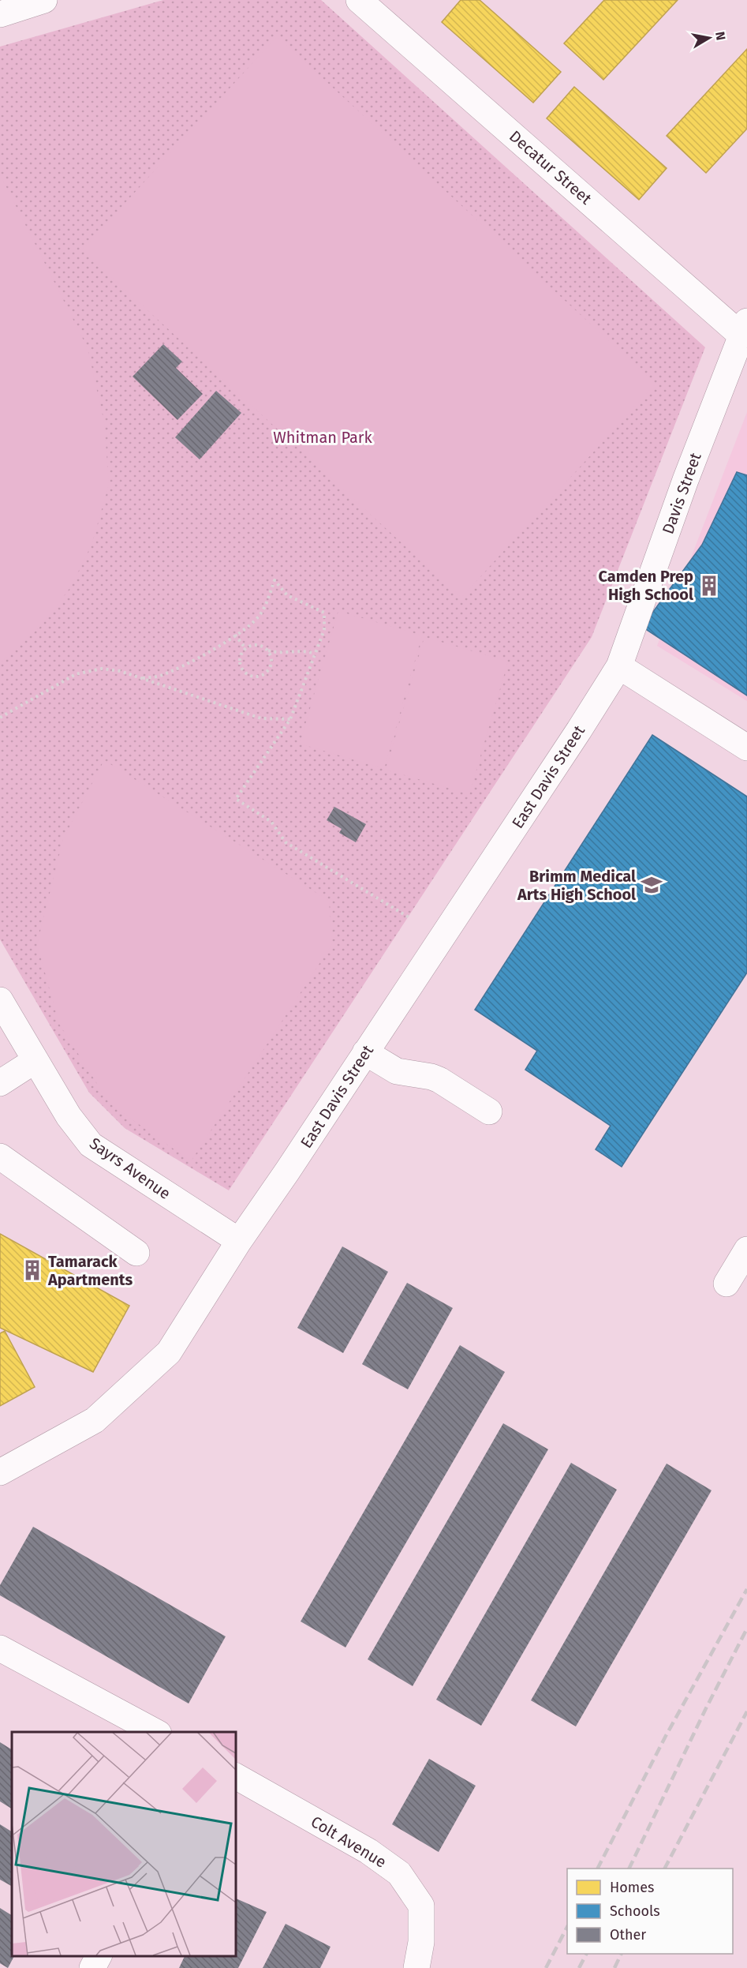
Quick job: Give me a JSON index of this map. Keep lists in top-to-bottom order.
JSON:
{
  "streets": {
    "street": [
      "Decatur Street",
      "Davis Street",
      "East Davis Street",
      "Sayrs Avenue",
      "Colt Avenue"
    ]
  },
  "crossings": [
    ["Decatur Street", "Davis Street"],
    ["Davis Street", "East Davis Street"],
    ["East Davis Street", "Sayrs Avenue"]
  ],
  "parks": ["Whitman Park"],
  "places": {
    "building": ["Camden Prep High School", "Tamarack Apartments"],
    "school or university": ["Brimm Medical Arts High School"]
  },
  "legend": ["Homes", "Schools", "Other"],
  "north": "right"
}
